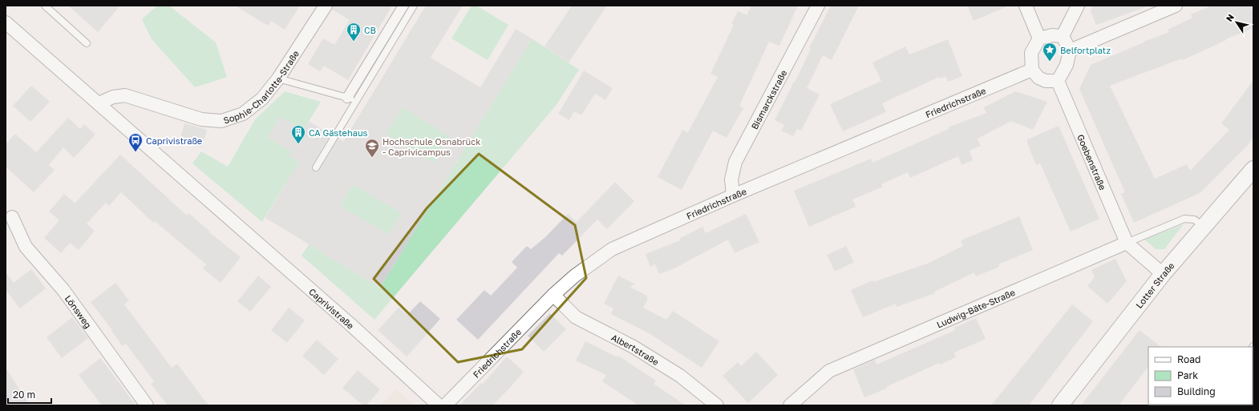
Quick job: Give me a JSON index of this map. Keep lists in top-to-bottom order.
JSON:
{
  "streets": {
    "street": [
      "Sophie-Charlotte-Straße",
      "Bismarckstraße",
      "Friedrichstraße",
      "Goebenstraße",
      "Lotter Straße",
      "Ludwig-Bäte-Straße",
      "Caprivistraße",
      "Lönsweg",
      "Albertstraße"
    ]
  },
  "crossings": [
    ["Sophie-Charlotte-Straße", "Caprivistraße"],
    ["Bismarckstraße", "Friedrichstraße"],
    ["Friedrichstraße", "Goebenstraße"],
    ["Friedrichstraße", "Albertstraße"],
    ["Goebenstraße", "Ludwig-Bäte-Straße"]
  ],
  "places": {
    "building": ["CB", "CA Gästehaus"],
    "place": ["Belfortplatz"],
    "bus stop": ["Caprivistraße"],
    "school or university": ["Hochschule Osnabrück - Caprivicampus"]
  },
  "legend": ["Road", "Park", "Building"],
  "scale_bar": "20 m",
  "north": "top left"
}
